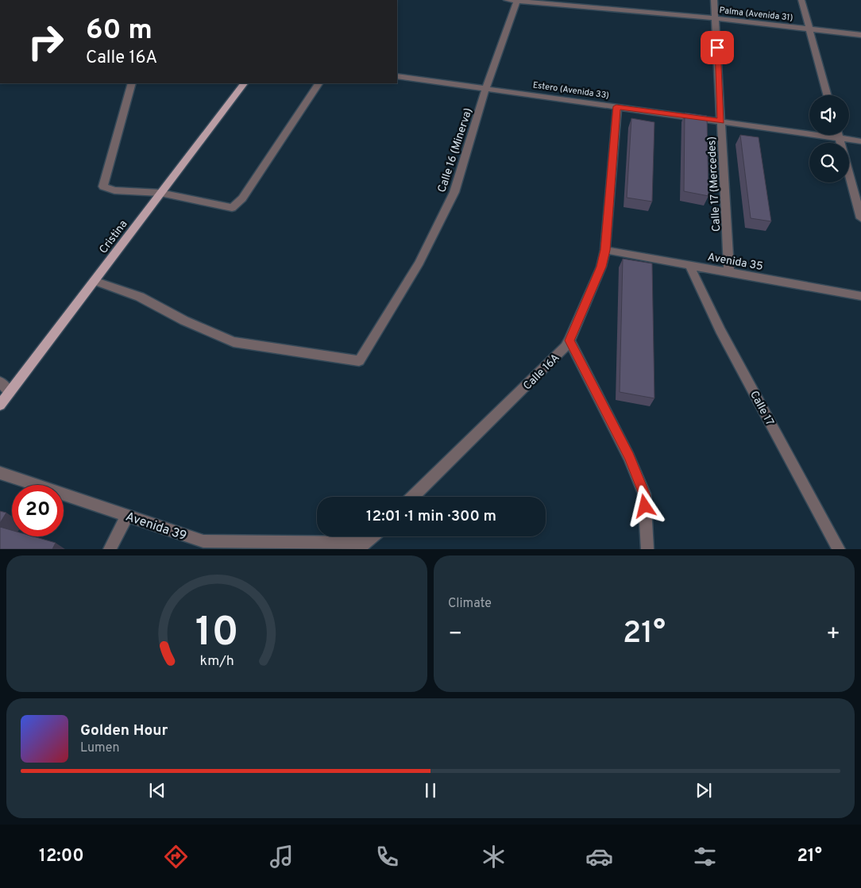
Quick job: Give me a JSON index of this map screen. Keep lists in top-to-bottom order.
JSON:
{
  "streets": {
    "main road": ["Cristina"],
    "street": [
      "Palma (Avenida 31)",
      "Estero (Avenida 33)",
      "Calle 16 (Minerva)",
      "Calle 17 (Mercedes)",
      "Avenida 35",
      "Calle 16A",
      "Calle 17",
      "Avenida 39"
    ]
  },
  "crossings": [
    ["Palma (Avenida 31)", "Calle 16 (Minerva)"],
    ["Palma (Avenida 31)", "Calle 17 (Mercedes)"],
    ["Estero (Avenida 33)", "Calle 16 (Minerva)"],
    ["Estero (Avenida 33)", "Calle 17 (Mercedes)"],
    ["Estero (Avenida 33)", "Calle 16A"],
    ["Calle 16 (Minerva)", "Cristina"],
    ["Calle 17 (Mercedes)", "Avenida 35"],
    ["Avenida 35", "Calle 16A"],
    ["Avenida 35", "Calle 17"]
  ],
  "page": {
    "turn": ["60 m", "Calle 16A"],
    "limit": "20",
    "trip": "12:01 · 1 min · 300 m",
    "tile": "Climate",
    "heat": ["−", "21°", "+"],
    "song": ["Golden Hour", "Lumen"],
    "tabs": ["12:00", "21°"],
    "gauge": ["10", "km/h"]
  }
}
